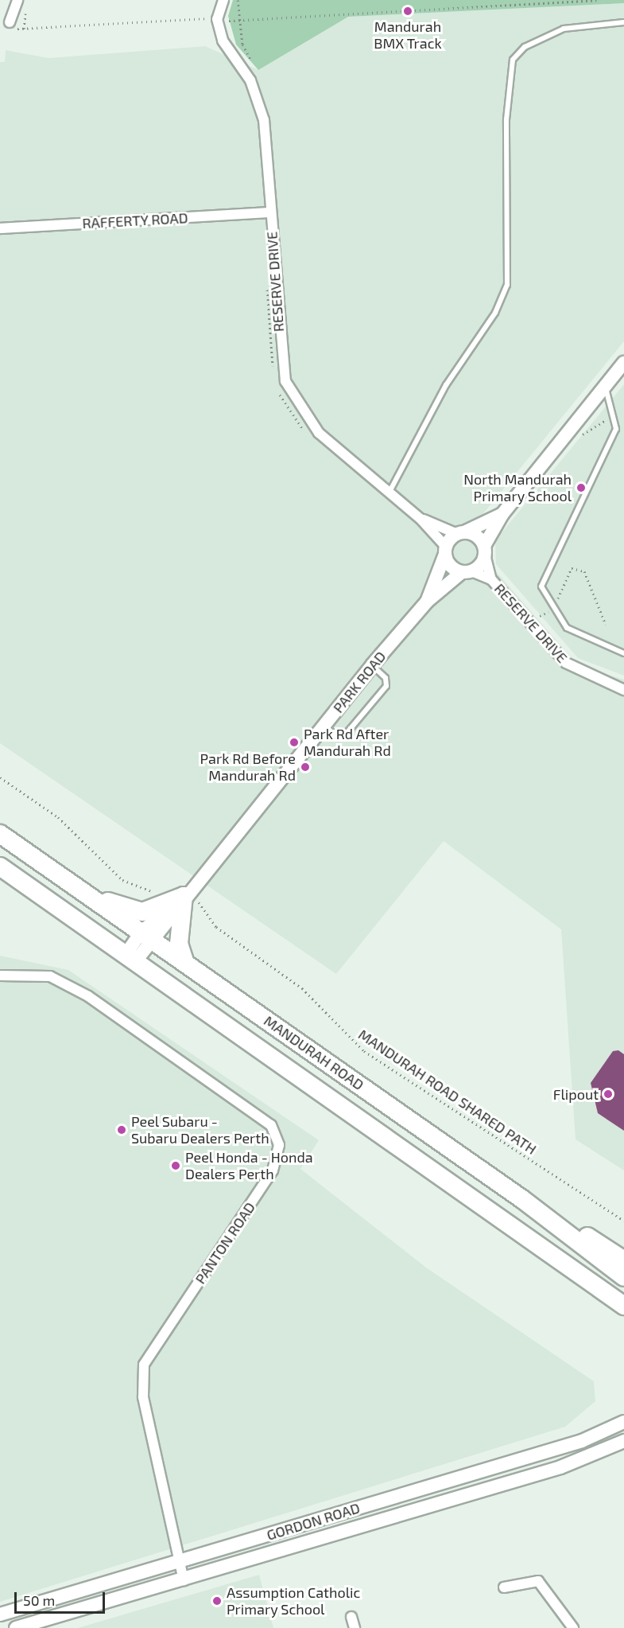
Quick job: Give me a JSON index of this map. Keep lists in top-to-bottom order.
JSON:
{
  "streets": {
    "highway": ["MANDURAH ROAD"],
    "main road": ["PARK ROAD", "GORDON ROAD"],
    "street": ["RAFFERTY ROAD", "RESERVE DRIVE", "PANTON ROAD"],
    "path": ["MANDURAH ROAD SHARED PATH"]
  },
  "crossings": [
    ["RAFFERTY ROAD", "RESERVE DRIVE"],
    ["RESERVE DRIVE", "PARK ROAD"],
    ["PARK ROAD", "MANDURAH ROAD"],
    ["PARK ROAD", "MANDURAH ROAD SHARED PATH"],
    ["PANTON ROAD", "GORDON ROAD"]
  ],
  "places": [
    "Mandurah BMX Track",
    "North Mandurah Primary School",
    "Park Rd After Mandurah Rd",
    "Park Rd Before Mandurah Rd",
    "Flipout",
    "Peel Subaru - Subaru Dealers Perth",
    "Peel Honda - Honda Dealers Perth",
    "Assumption Catholic Primary School"
  ],
  "scale_bar": "50 m"
}
